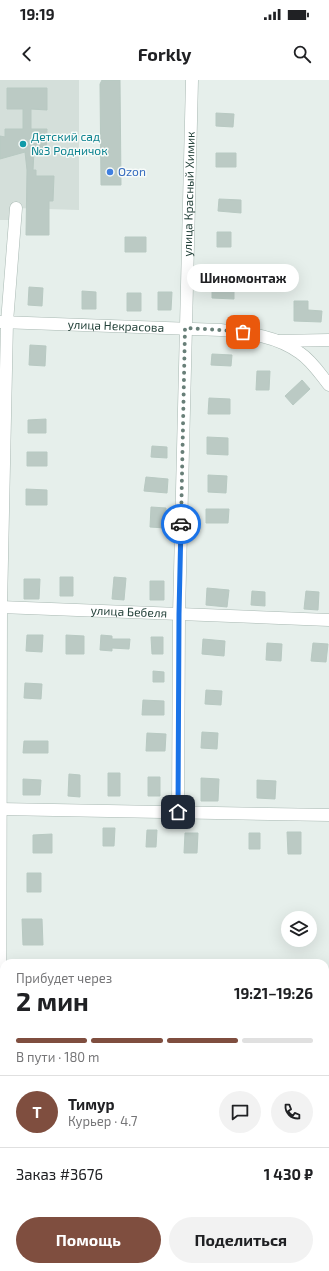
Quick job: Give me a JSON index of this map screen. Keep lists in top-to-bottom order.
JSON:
{
  "streets": {
    "street": ["улица Красный Химик", "улица Некрасова", "улица Бебеля"]
  },
  "crossings": [
    ["улица Красный Химик", "улица Некрасова"],
    ["улица Красный Химик", "улица Бебеля"]
  ],
  "places": ["Детский сад №3 Родничок", "Ozon", "Шиномонтаж"],
  "page": {
    "status": "19:19",
    "header": "Forkly",
    "bubble": "Шиномонтаж",
    "heading": ["2 мин", "Прибудет через", "19:21–19:26"],
    "panel": [
      "Тимур",
      "Курьер · 4.7",
      "Заказ #3676",
      "1 430 ₽"
    ],
    "bar": "В пути · 180 m",
    "round": "Т",
    "buttons": ["Помощь", "Поделиться"]
  }
}
